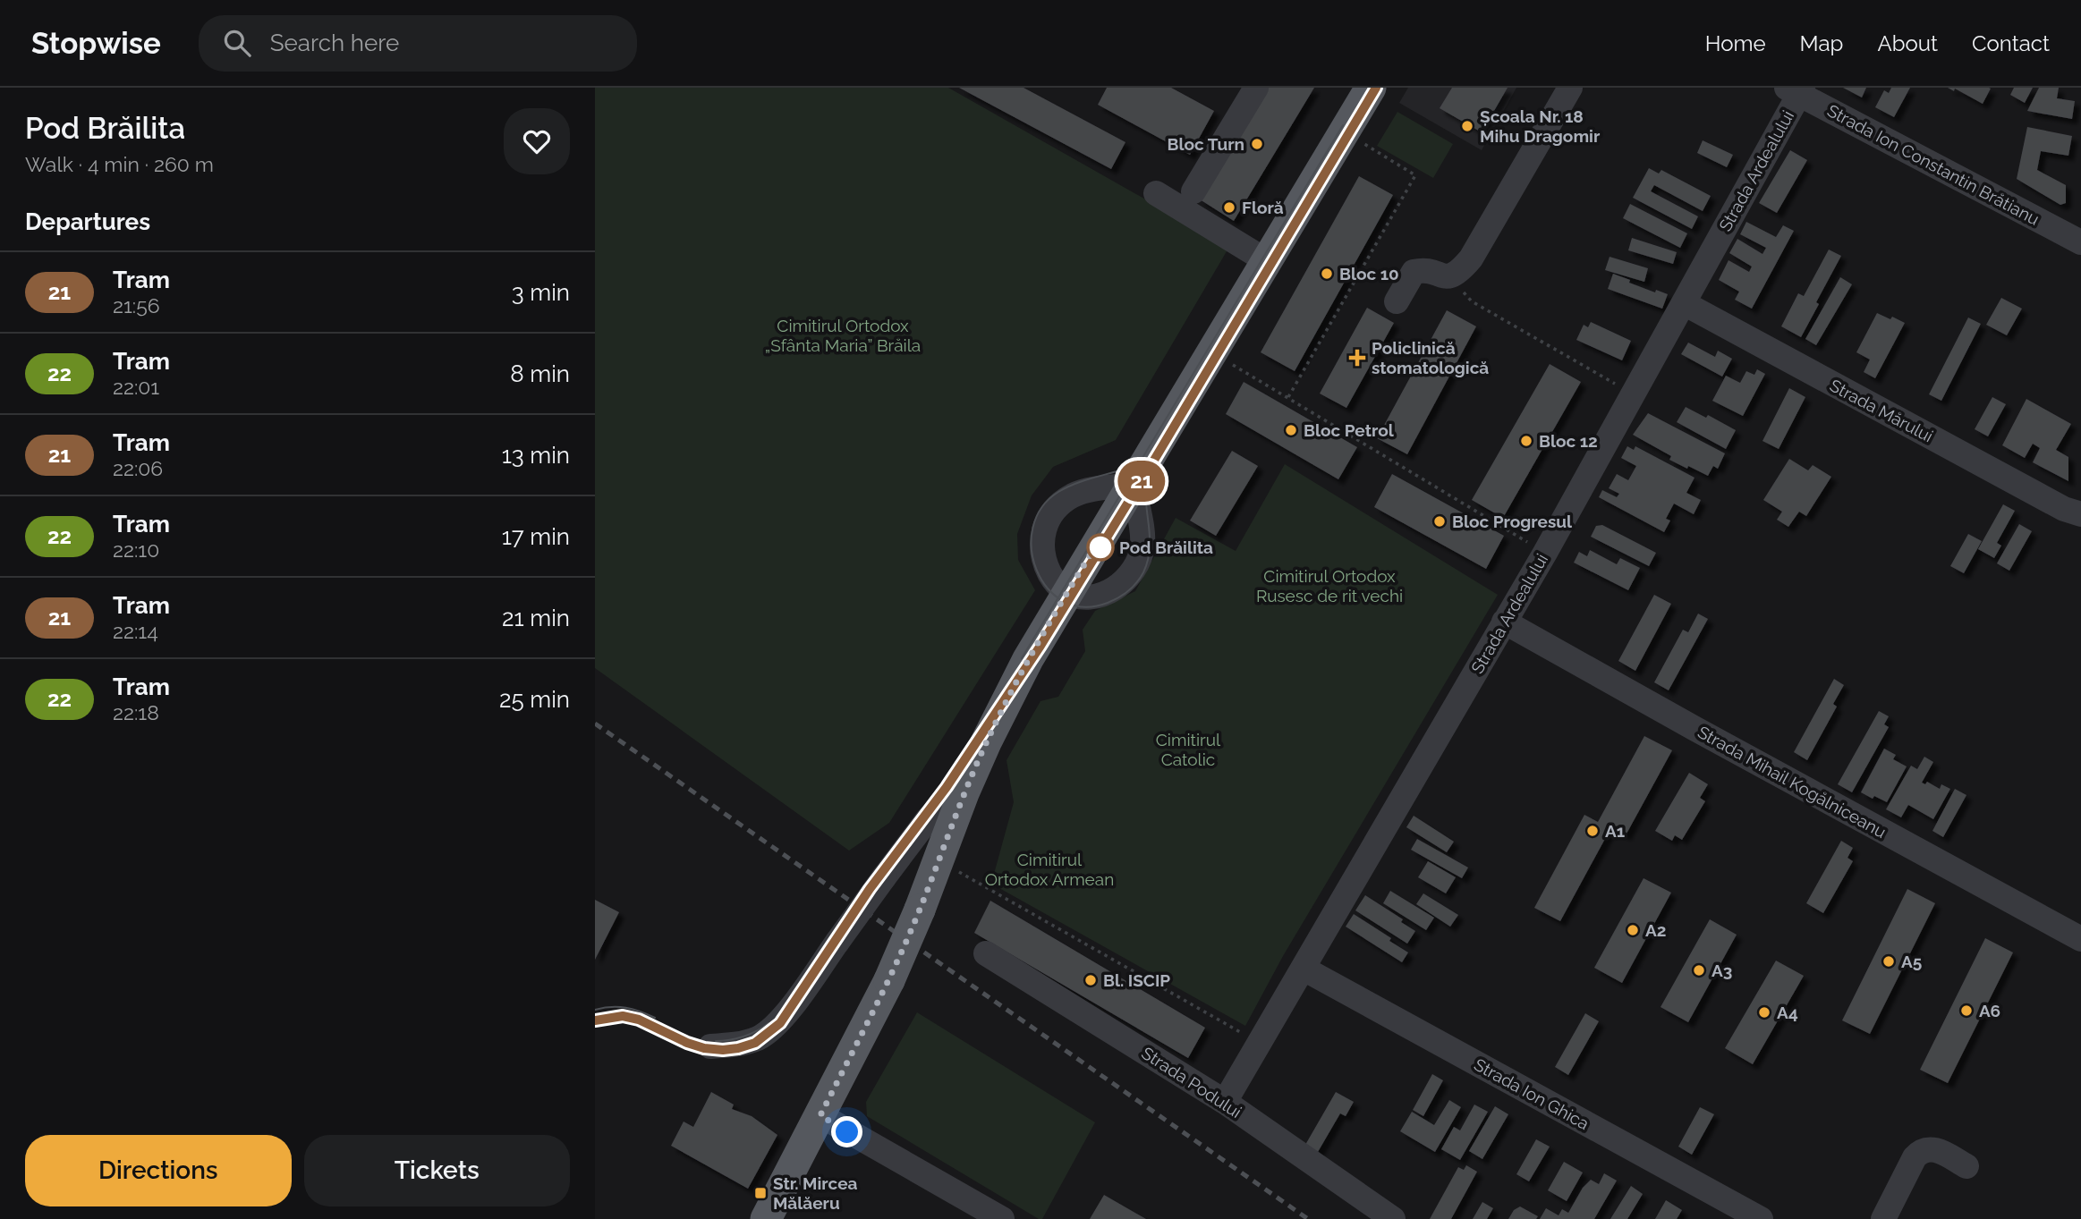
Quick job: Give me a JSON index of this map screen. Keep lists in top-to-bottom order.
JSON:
{
  "streets": {
    "street": [
      "Strada Ion Constantin Brătianu",
      "Strada Ardealului",
      "Strada Mărului",
      "Strada Mihail Kogălniceanu",
      "Strada Podului",
      "Strada Ion Ghica"
    ]
  },
  "crossings": [
    ["Strada Ion Constantin Brătianu", "Strada Ardealului"],
    ["Strada Ardealului", "Strada Mărului"],
    ["Strada Ardealului", "Strada Mihail Kogălniceanu"],
    ["Strada Ardealului", "Strada Podului"],
    ["Strada Ardealului", "Strada Ion Ghica"]
  ],
  "parks": [
    "Cimitirul Ortodox „Sfânta Maria” Brăila",
    "Cimitirul Ortodox Rusesc de rit vechi",
    "Cimitirul Catolic",
    "Cimitirul Ortodox Armean"
  ],
  "places": {
    "other": [
      "Școala Nr. 18 Mihu Dragomir",
      "Bloc Turn",
      "Floră",
      "Bloc 10",
      "Bloc Petrol",
      "Bloc 12",
      "Bloc Progresul",
      "Pod Brăilita",
      "A1",
      "A2",
      "A5",
      "A3",
      "Bl. ISCIP",
      "A6",
      "A4"
    ],
    "health": ["Policlinică stomatologică"],
    "transit": ["Str. Mircea Mălăeru"]
  },
  "lines": ["tram line 21"],
  "page": {
    "header": "Stopwise",
    "search": "Search here",
    "nav": [
      "Home",
      "Map",
      "About",
      "Contact"
    ],
    "heading": [
      ["Pod Brăilita", "Walk · 4 min · 260 m"],
      "Departures"
    ],
    "on_map": "21",
    "list": [
      {
        "mark": "21",
        "name": "Tram",
        "note": "21:56",
        "value": "3 min"
      },
      {
        "mark": "22",
        "name": "Tram",
        "note": "22:01",
        "value": "8 min"
      },
      {
        "mark": "21",
        "name": "Tram",
        "note": "22:06",
        "value": "13 min"
      },
      {
        "mark": "22",
        "name": "Tram",
        "note": "22:10",
        "value": "17 min"
      },
      {
        "mark": "21",
        "name": "Tram",
        "note": "22:14",
        "value": "21 min"
      },
      {
        "mark": "22",
        "name": "Tram",
        "note": "22:18",
        "value": "25 min"
      }
    ],
    "buttons": ["Directions", "Tickets"]
  }
}
